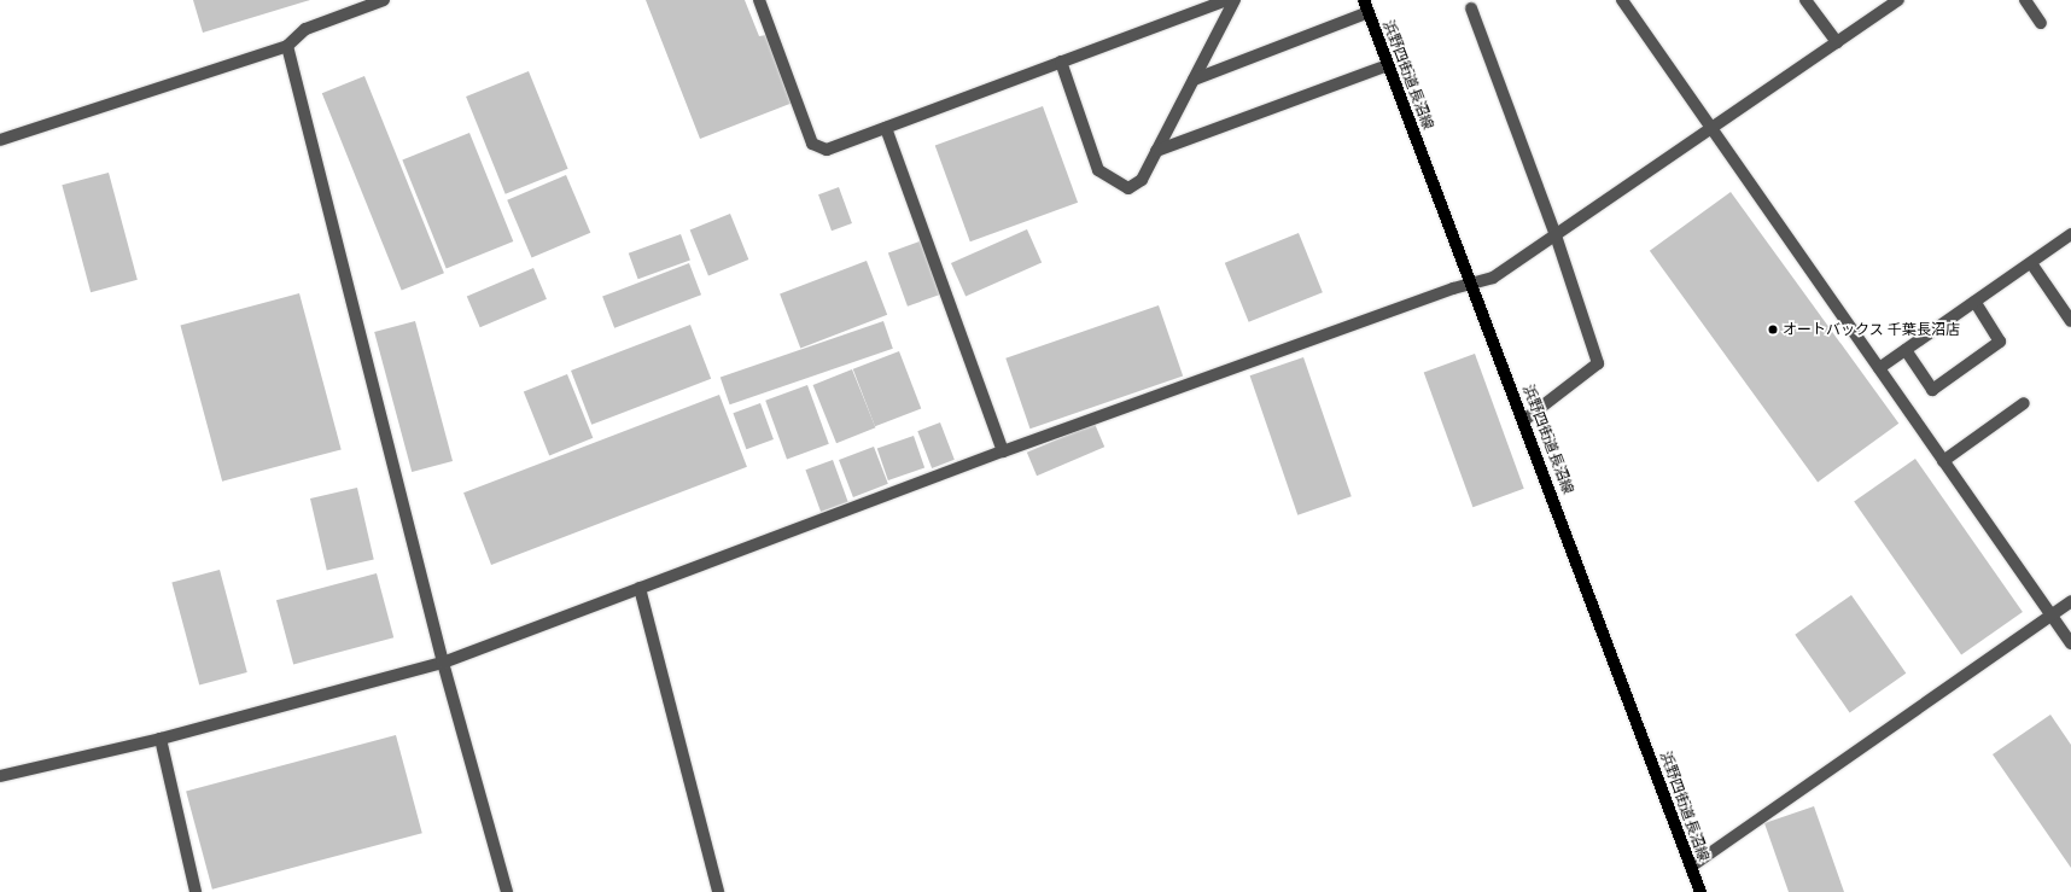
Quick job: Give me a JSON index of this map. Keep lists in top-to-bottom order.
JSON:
{
  "streets": {
    "main road": ["浜野四街道長沼線"]
  },
  "places": ["オートバックス 千葉長沼店"]
}
